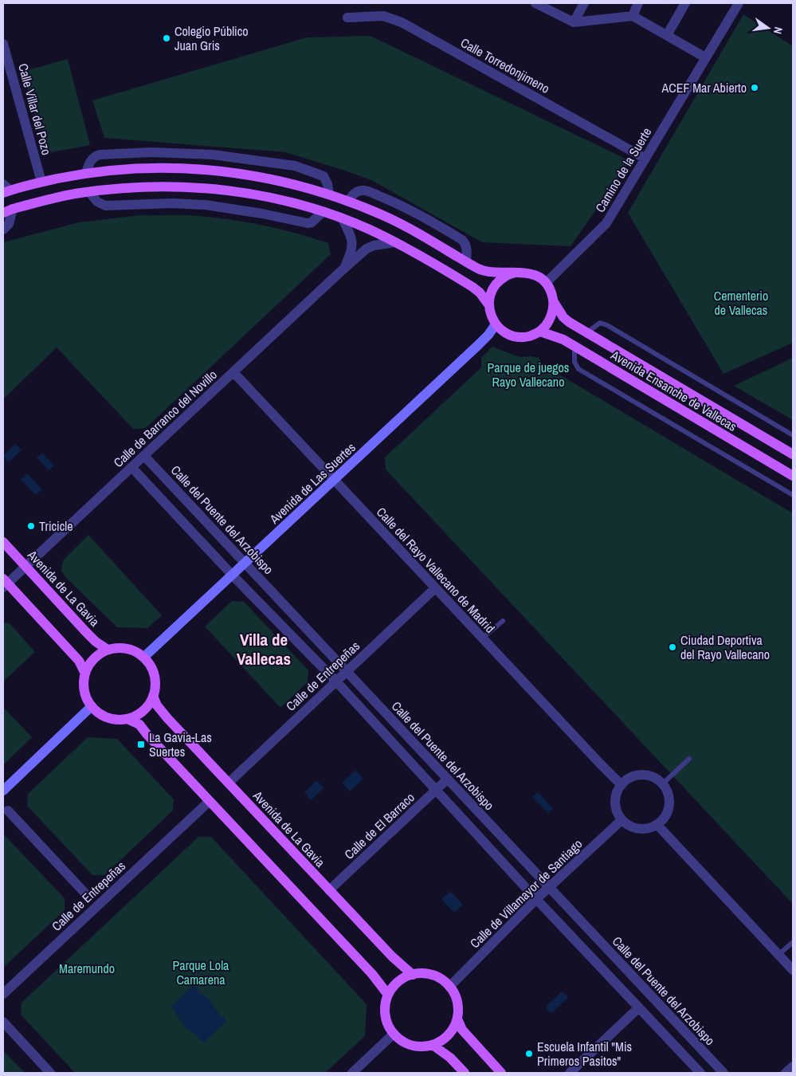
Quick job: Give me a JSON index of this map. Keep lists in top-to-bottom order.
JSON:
{
  "streets": {
    "main road": ["Avenida Ensanche de Vallecas", "Avenida de Las Suertes", "Avenida de La Gavia"],
    "street": [
      "Calle Torredonjimeno",
      "Calle Villar del Pozo",
      "Camino de la Suerte",
      "Calle de Barranco del Novillo",
      "Calle del Puente del Arzobispo",
      "Calle del Rayo Vallecano de Madrid",
      "Calle de Entrepeñas",
      "Calle de El Barraco",
      "Calle de Villamayor de Santiago"
    ]
  },
  "crossings": [
    ["Calle Torredonjimeno", "Camino de la Suerte"],
    ["Camino de la Suerte", "Avenida Ensanche de Vallecas"],
    ["Camino de la Suerte", "Avenida de Las Suertes"],
    ["Avenida Ensanche de Vallecas", "Avenida de Las Suertes"],
    ["Calle de Barranco del Novillo", "Calle del Puente del Arzobispo"],
    ["Calle de Barranco del Novillo", "Calle del Rayo Vallecano de Madrid"],
    ["Calle de Barranco del Novillo", "Avenida de La Gavia"],
    ["Avenida de Las Suertes", "Calle del Puente del Arzobispo"],
    ["Avenida de Las Suertes", "Calle del Rayo Vallecano de Madrid"],
    ["Avenida de Las Suertes", "Avenida de La Gavia"],
    ["Calle del Puente del Arzobispo", "Calle de Entrepeñas"],
    ["Calle del Puente del Arzobispo", "Calle de El Barraco"],
    ["Calle del Puente del Arzobispo", "Calle de Villamayor de Santiago"],
    ["Calle del Rayo Vallecano de Madrid", "Calle de Entrepeñas"],
    ["Calle del Rayo Vallecano de Madrid", "Calle de Villamayor de Santiago"],
    ["Avenida de La Gavia", "Calle de Entrepeñas"],
    ["Avenida de La Gavia", "Calle de El Barraco"],
    ["Avenida de La Gavia", "Calle de Villamayor de Santiago"]
  ],
  "districts": ["Villa de Vallecas"],
  "parks": [
    "Cementerio de Vallecas",
    "Parque de juegos Rayo Vallecano",
    "Parque Lola Camarena",
    "Maremundo"
  ],
  "places": {
    "other": [
      "Colegio Público Juan Gris",
      "ACEF Mar Abierto",
      "Tricicle",
      "Ciudad Deportiva del Rayo Vallecano",
      "Escuela Infantil \"Mis Primeros Pasitos\""
    ],
    "transit": ["La Gavia-Las Suertes"]
  },
  "north": "right"
}
